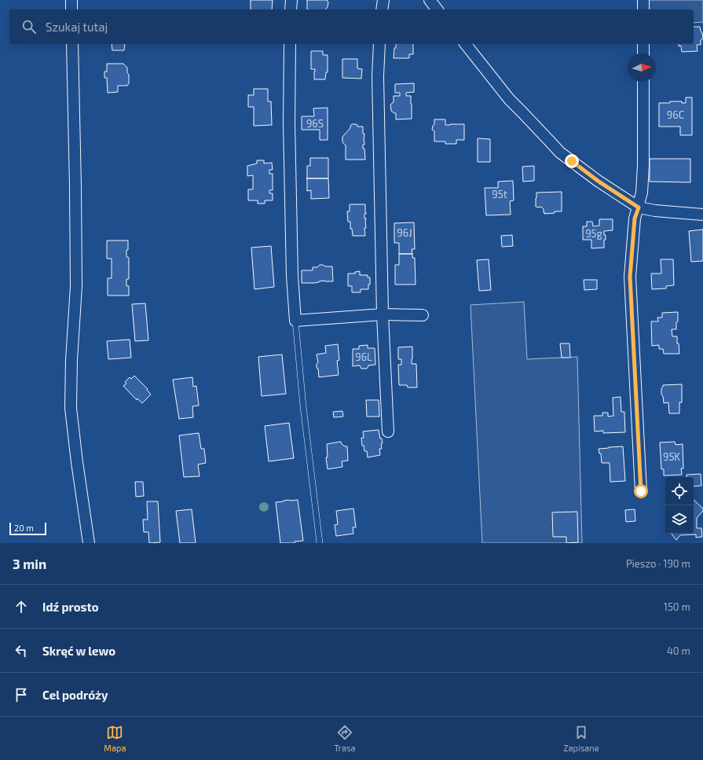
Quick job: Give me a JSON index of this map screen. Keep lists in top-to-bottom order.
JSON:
{
  "house_numbers": [
    "96C",
    "96S",
    "95t",
    "96J",
    "95g",
    "96L",
    "95K"
  ],
  "scale_bar": "20 m",
  "north": "right",
  "page": {
    "search": "Szukaj tutaj",
    "scale": "20 m",
    "heading": ["3 min", "Pieszo · 190 m"],
    "list": [
      ["Idź prosto", "150 m"],
      ["Skręć w lewo", "40 m"],
      "Cel podróży"
    ],
    "nav": ["Mapa", "Trasa", "Zapisane"]
  }
}
